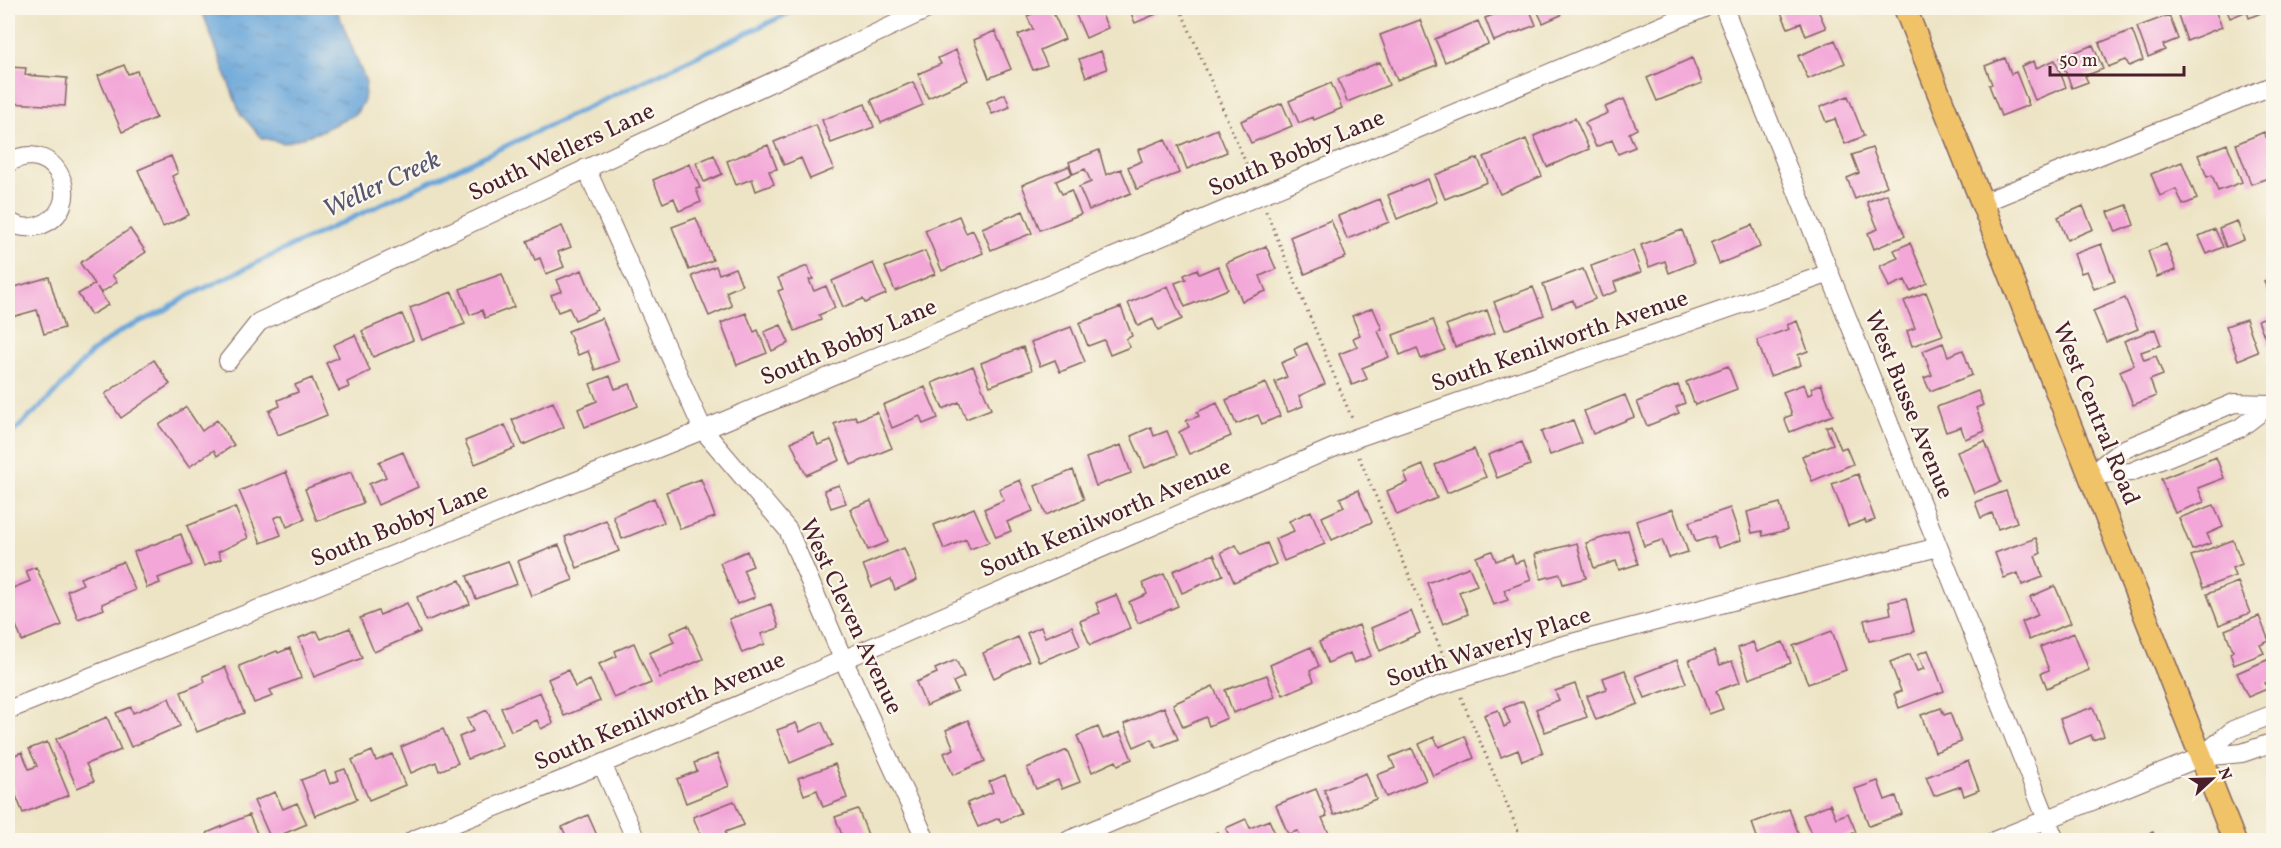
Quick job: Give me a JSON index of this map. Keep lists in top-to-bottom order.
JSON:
{
  "streets": {
    "main road": ["West Central Road"],
    "street": [
      "South Wellers Lane",
      "South Bobby Lane",
      "South Kenilworth Avenue",
      "West Busse Avenue",
      "West Cleven Avenue",
      "South Waverly Place"
    ]
  },
  "crossings": [
    ["South Wellers Lane", "West Cleven Avenue"],
    ["South Bobby Lane", "West Cleven Avenue"],
    ["South Kenilworth Avenue", "West Busse Avenue"],
    ["South Kenilworth Avenue", "West Cleven Avenue"],
    ["West Busse Avenue", "South Waverly Place"]
  ],
  "water": ["Weller Creek"],
  "scale_bar": "50 m",
  "north": "right"
}
